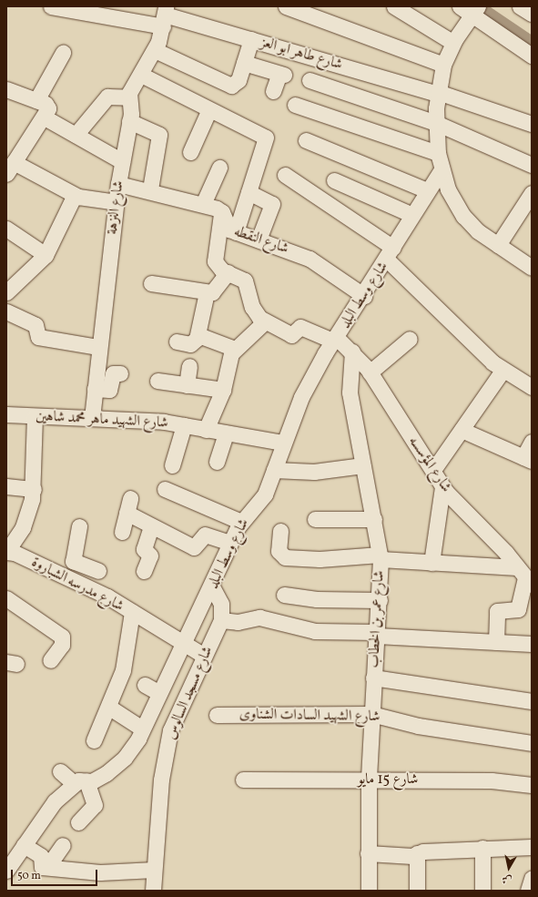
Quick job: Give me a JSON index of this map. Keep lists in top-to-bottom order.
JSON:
{
  "streets": {
    "street": [
      "شارع طاهر ابو العز",
      "شارع النزهة",
      "شارع النقطه",
      "شارع وسط البلد",
      "شارع الشهيد ماهر محمد شاهين",
      "شارع المؤسسه",
      "شارع مدرسه الشباروة",
      "شارع عمر بن الخطاب",
      "شارع مسجد السالوس",
      "شارع الشهيد السادات الشناوى",
      "شارع 15 مايو"
    ]
  },
  "crossings": [
    ["شارع طاهر ابو العز", "شارع النزهة"],
    ["شارع النزهة", "شارع النقطه"],
    ["شارع النزهة", "شارع الشهيد ماهر محمد شاهين"],
    ["شارع النقطه", "شارع وسط البلد"],
    ["شارع وسط البلد", "شارع الشهيد ماهر محمد شاهين"],
    ["شارع وسط البلد", "شارع المؤسسه"],
    ["شارع وسط البلد", "شارع مدرسه الشباروة"],
    ["شارع وسط البلد", "شارع مسجد السالوس"],
    ["شارع المؤسسه", "شارع عمر بن الخطاب"],
    ["شارع مدرسه الشباروة", "شارع مسجد السالوس"],
    ["شارع عمر بن الخطاب", "شارع الشهيد السادات الشناوى"],
    ["شارع عمر بن الخطاب", "شارع 15 مايو"]
  ],
  "scale_bar": "50 m",
  "north": "bottom"
}
